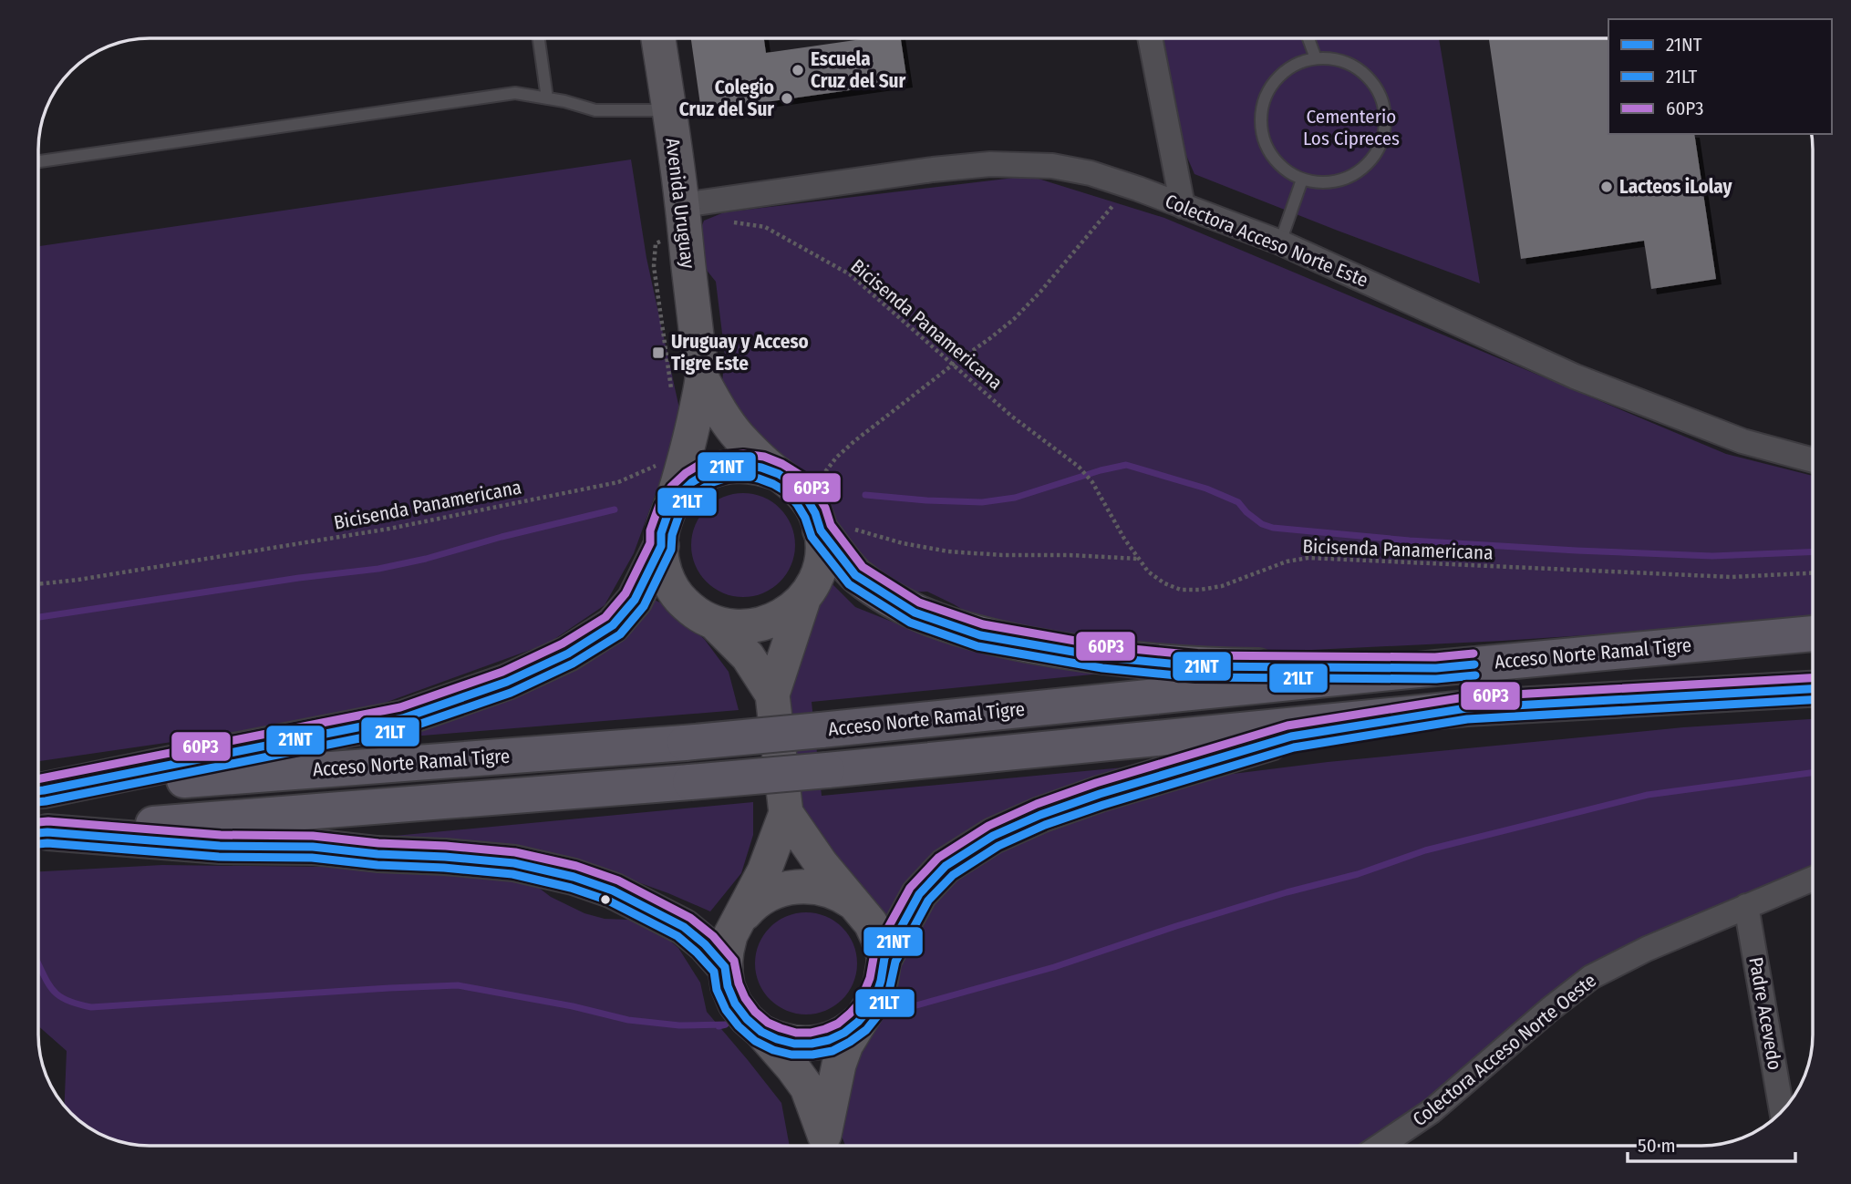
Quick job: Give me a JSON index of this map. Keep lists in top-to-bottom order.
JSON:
{
  "streets": {
    "highway": ["Acceso Norte Ramal Tigre"],
    "main road": ["Avenida Uruguay"],
    "street": ["Colectora Acceso Norte Este", "Padre Acevedo", "Colectora Acceso Norte Oeste"],
    "path": ["Bicisenda Panamericana"]
  },
  "crossings": [
    ["Avenida Uruguay", "Colectora Acceso Norte Este"],
    ["Padre Acevedo", "Colectora Acceso Norte Oeste"]
  ],
  "parks": ["Cementerio Los Cipreces"],
  "places": {
    "other": ["Escuela Cruz del Sur", "Colegio Cruz del Sur", "Lacteos iLolay"],
    "transit": ["Uruguay y Acceso Tigre Este"]
  },
  "lines": ["transit line 60P3", "transit line 21NT", "transit line 21LT"],
  "legend": ["21NT", "21LT", "60P3"],
  "scale_bar": "50 m"
}
